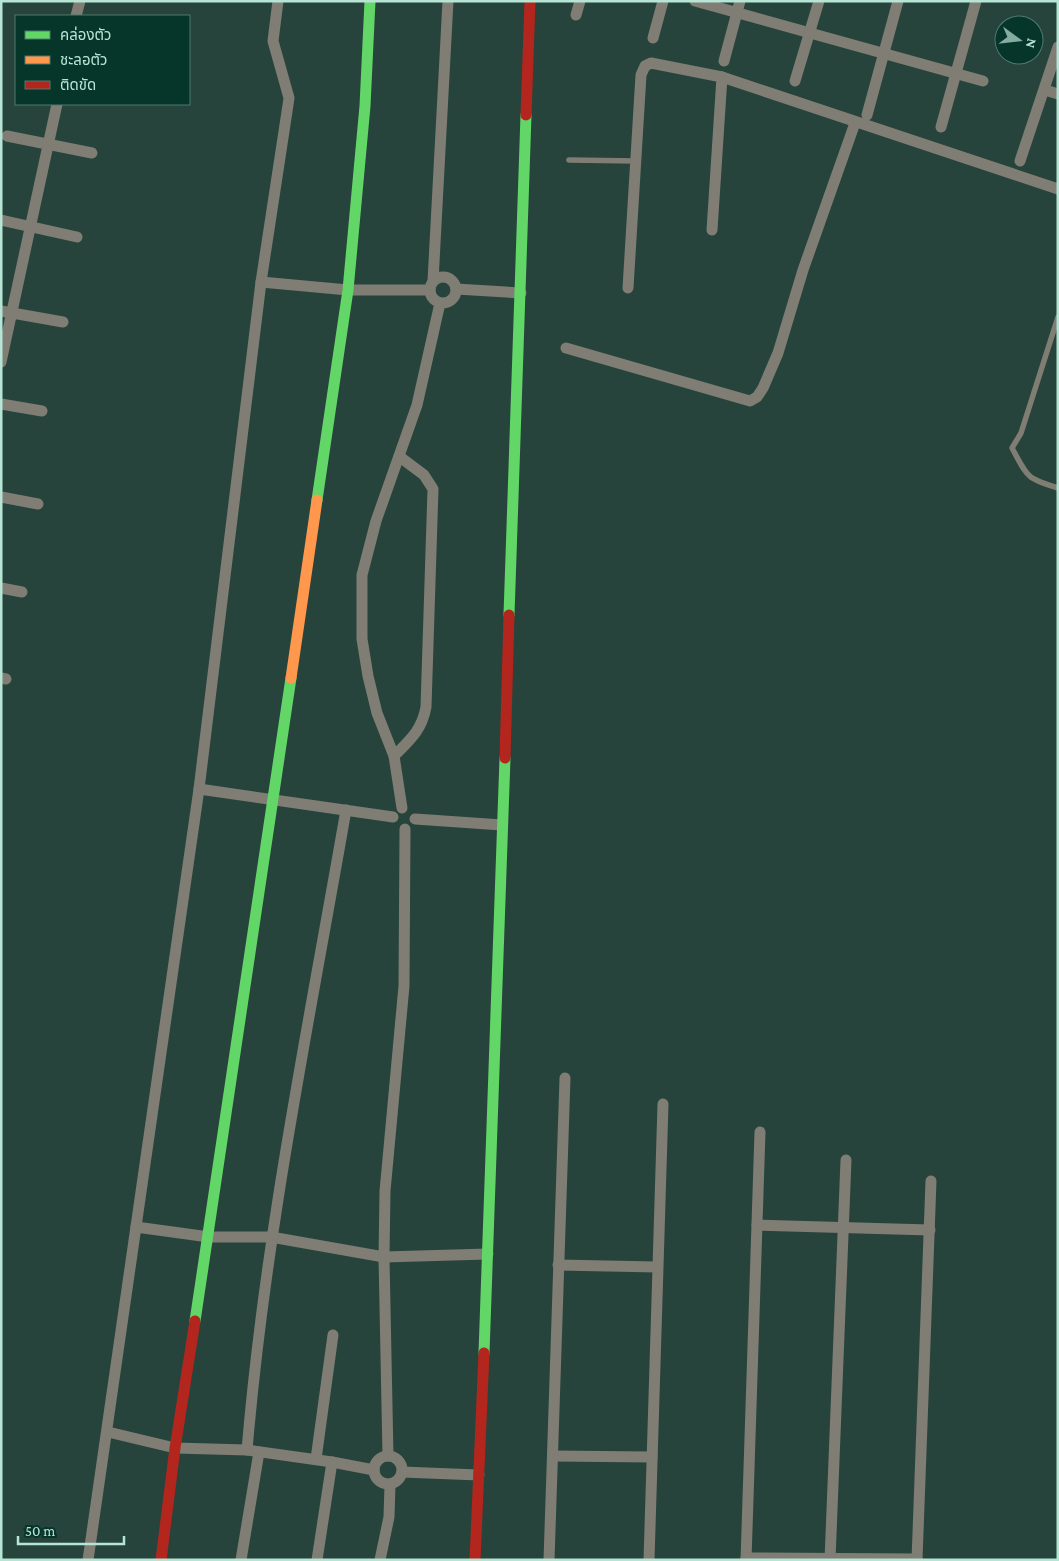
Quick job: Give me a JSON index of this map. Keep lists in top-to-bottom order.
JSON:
{
  "legend": ["คล่องตัว", "ชะลอตัว", "ติดขัด"],
  "scale_bar": "50 m",
  "north": "right"
}
